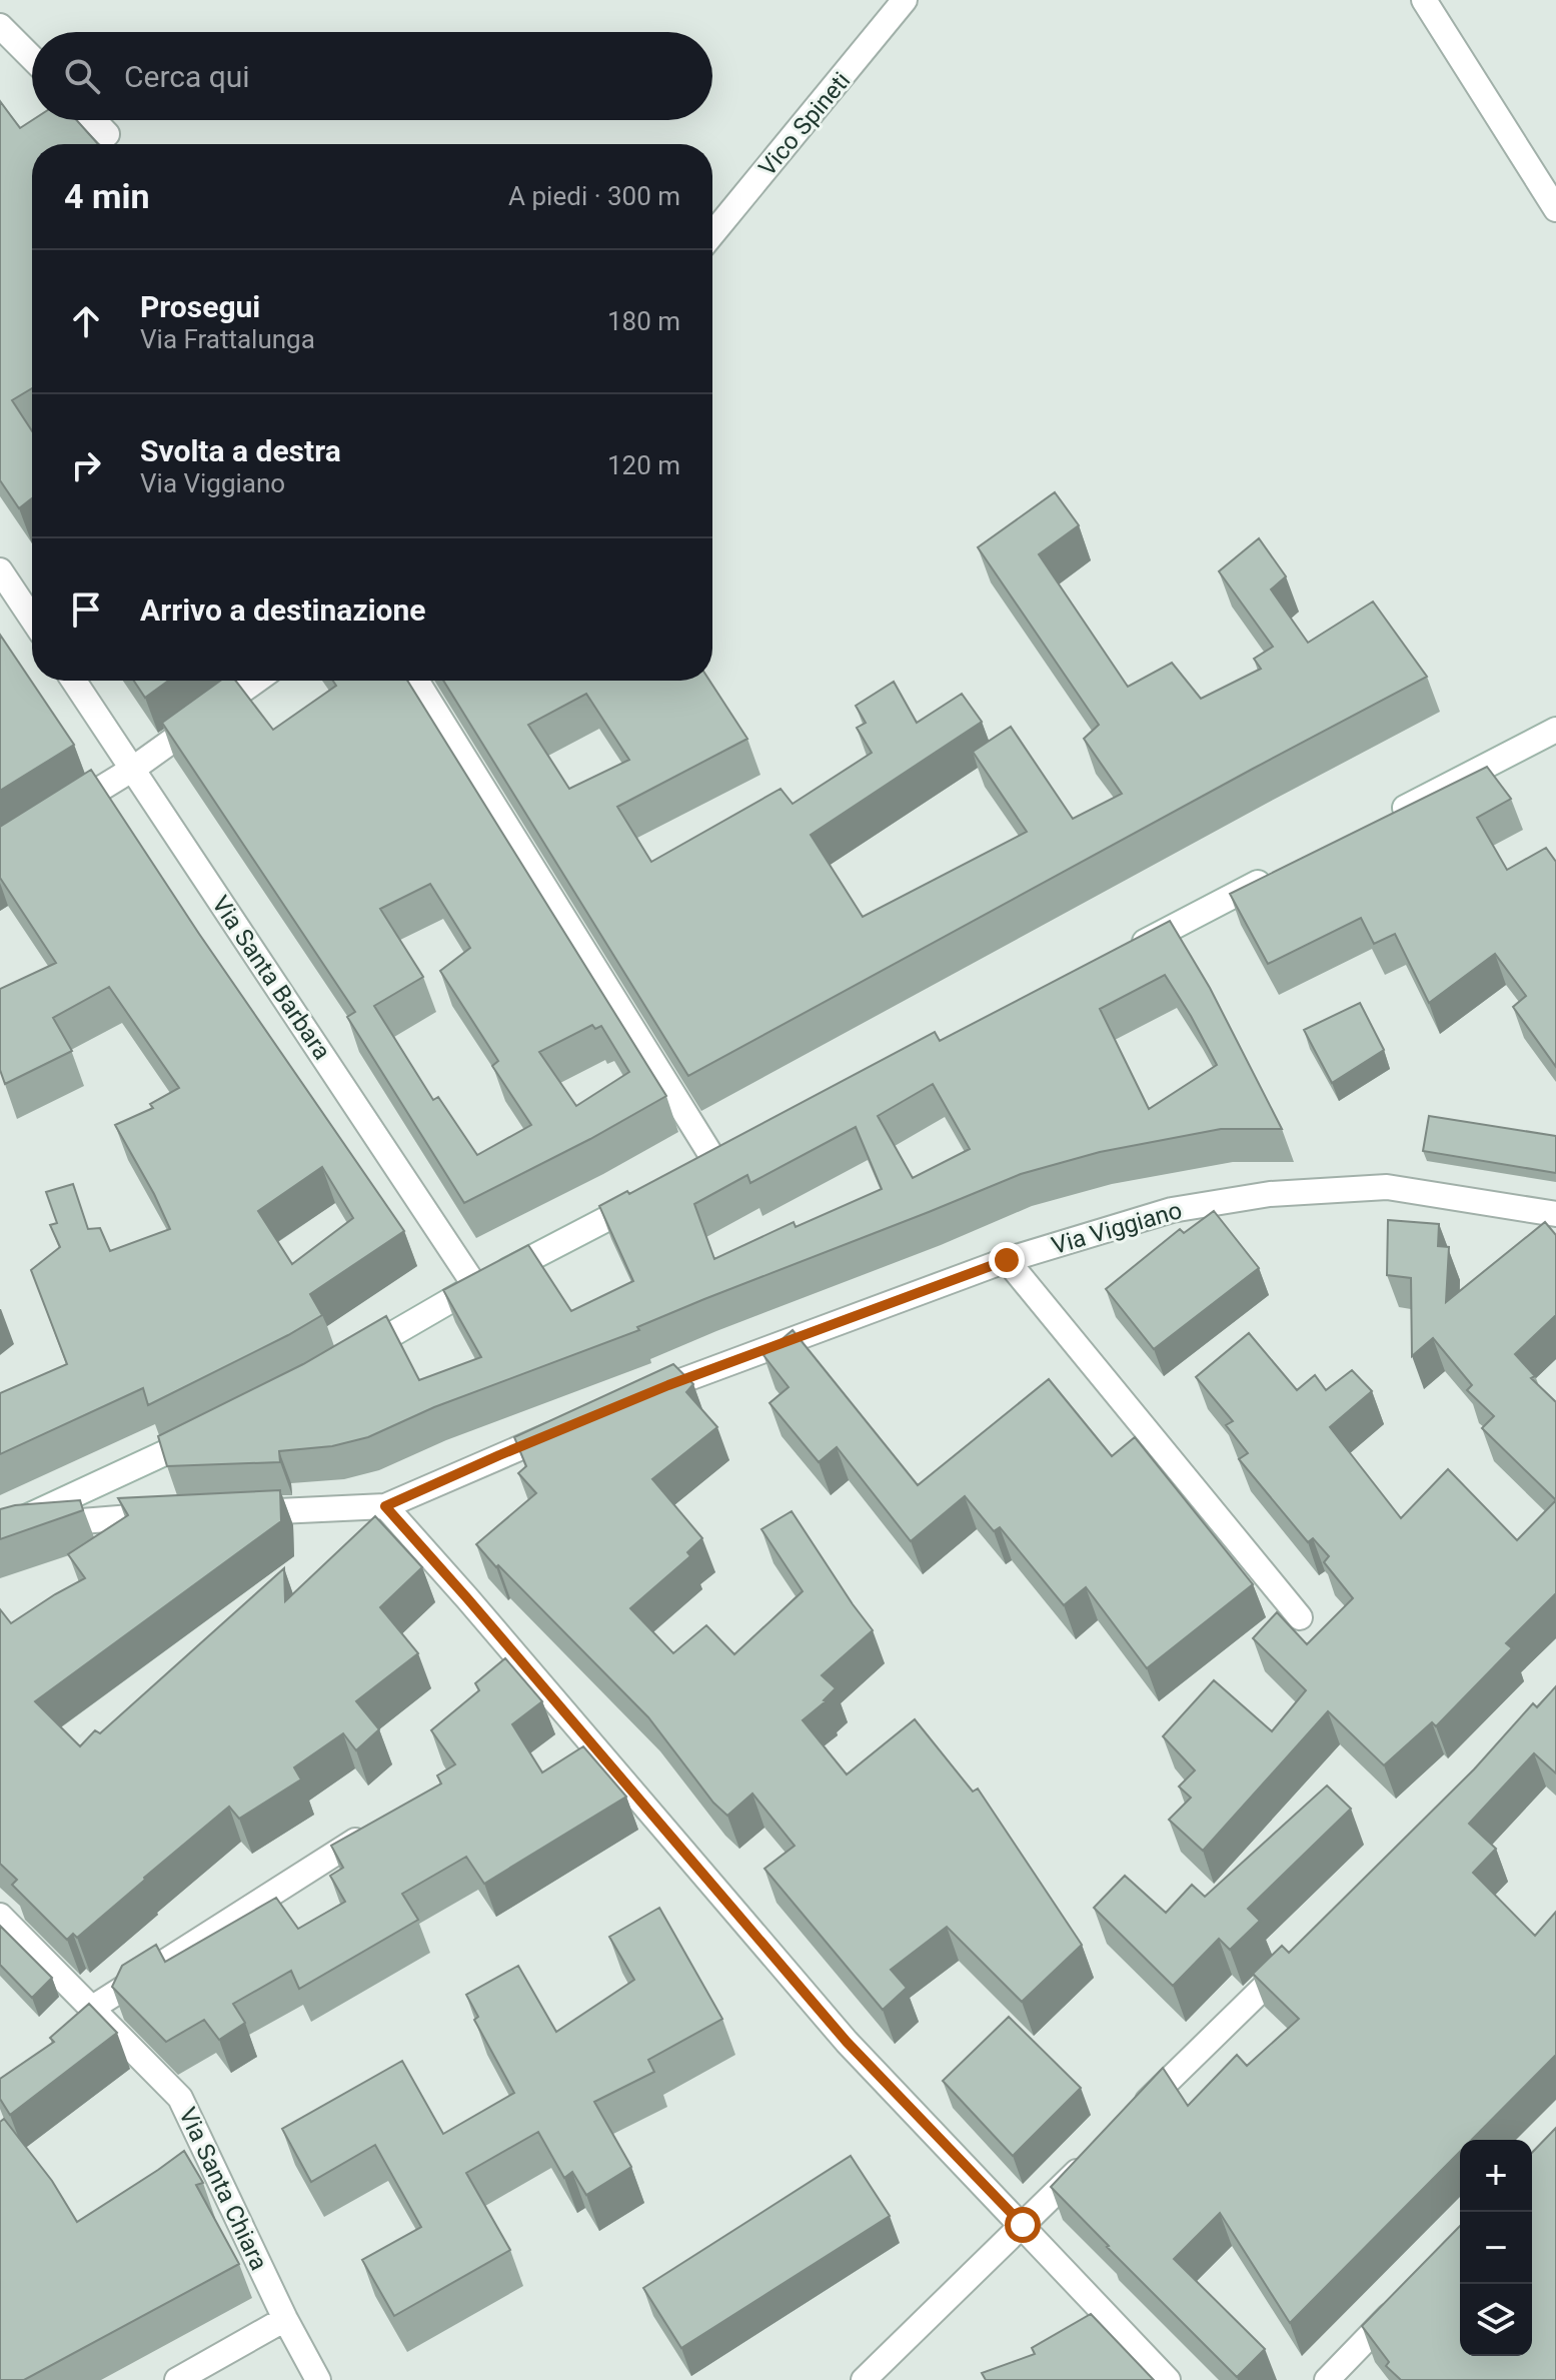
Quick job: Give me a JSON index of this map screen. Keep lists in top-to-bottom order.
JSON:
{
  "streets": {
    "street": [
      "Vico Spineti",
      "Via Santa Barbara",
      "Via Viggiano",
      "Via Santa Chiara"
    ]
  },
  "page": {
    "search": "Cerca qui",
    "heading": ["4 min", "A piedi · 300 m"],
    "list": [
      ["Prosegui", "Via Frattalunga", "180 m"],
      ["Svolta a destra", "Via Viggiano", "120 m"],
      "Arrivo a destinazione"
    ],
    "map_buttons": ["+", "−"]
  }
}
